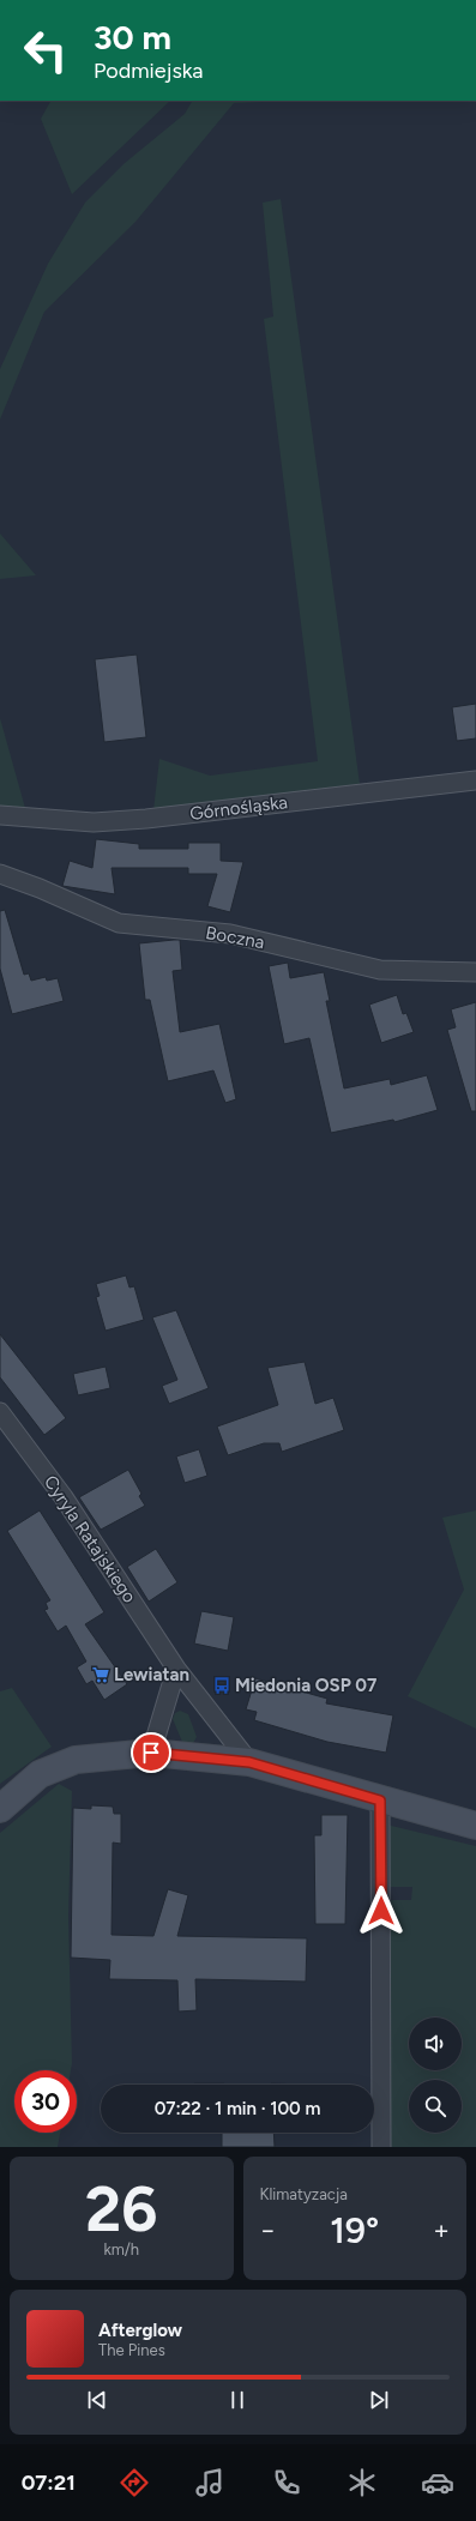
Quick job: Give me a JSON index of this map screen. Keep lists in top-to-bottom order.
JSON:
{
  "streets": {
    "street": ["Górnośląska", "Boczna", "Cyryla Ratajskiego"]
  },
  "places": {
    "supermarket": ["Lewiatan"],
    "bus stop": ["Miedonia OSP 07"]
  },
  "page": {
    "turn": ["30 m", "Podmiejska"],
    "limit": "30",
    "trip": "07:22 · 1 min · 100 m",
    "tile": [
      ["26", "km/h"],
      "Klimatyzacja"
    ],
    "heat": ["−", "19°", "+"],
    "song": ["Afterglow", "The Pines"],
    "tabs": "07:21"
  }
}
